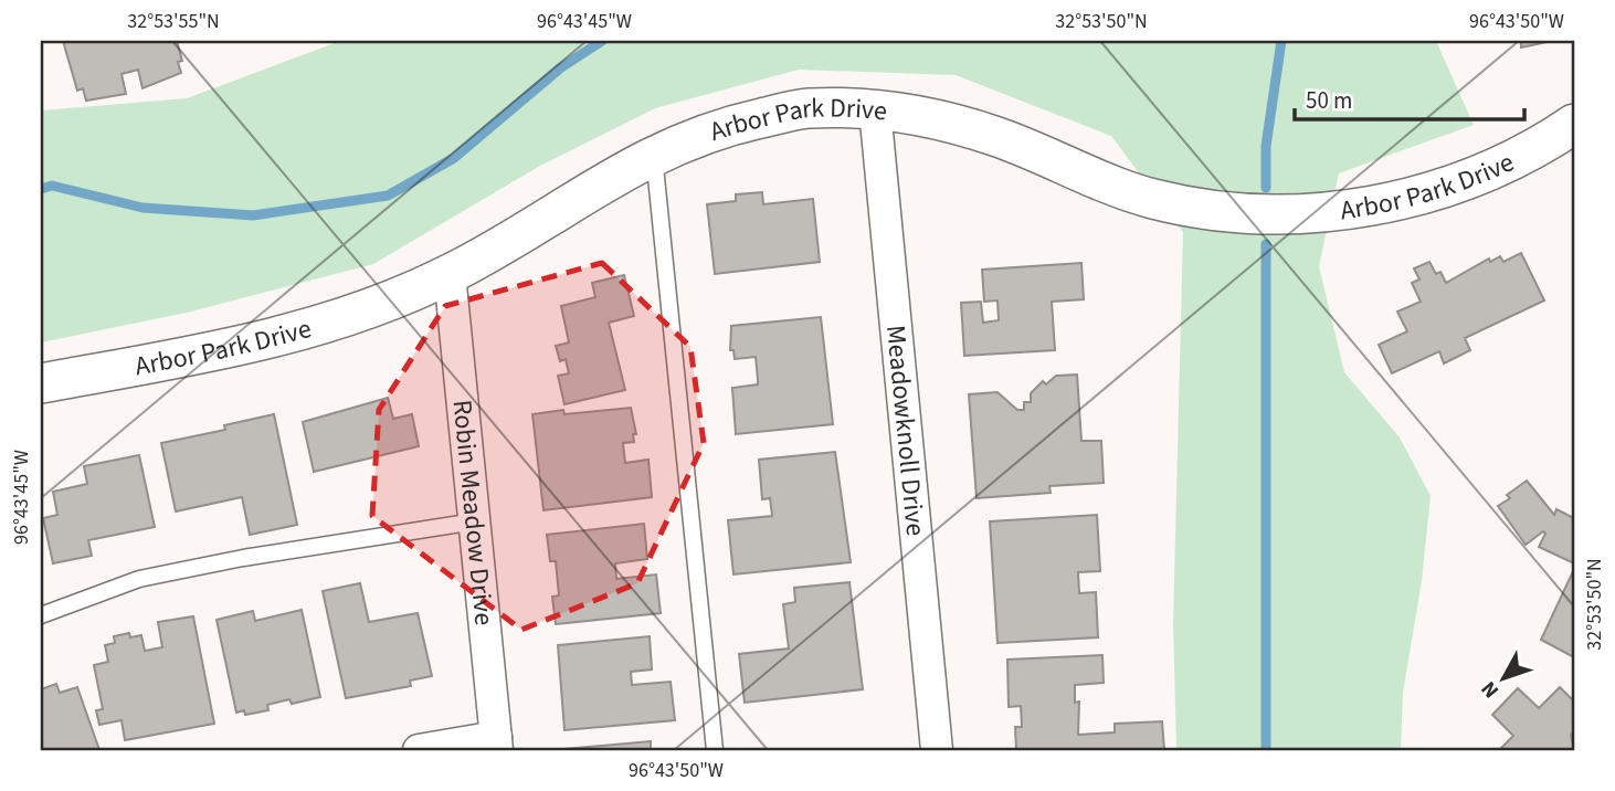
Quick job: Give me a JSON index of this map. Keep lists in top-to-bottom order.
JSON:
{
  "streets": {
    "street": ["Arbor Park Drive", "Meadowknoll Drive", "Robin Meadow Drive"]
  },
  "crossings": [
    ["Arbor Park Drive", "Meadowknoll Drive"],
    ["Arbor Park Drive", "Robin Meadow Drive"]
  ],
  "scale_bar": "50 m",
  "north": "bottom left",
  "coordinates": [
    "32°53'55\"N",
    "96°43'45\"W",
    "32°53'50\"N",
    "96°43'50\"W"
  ]
}
